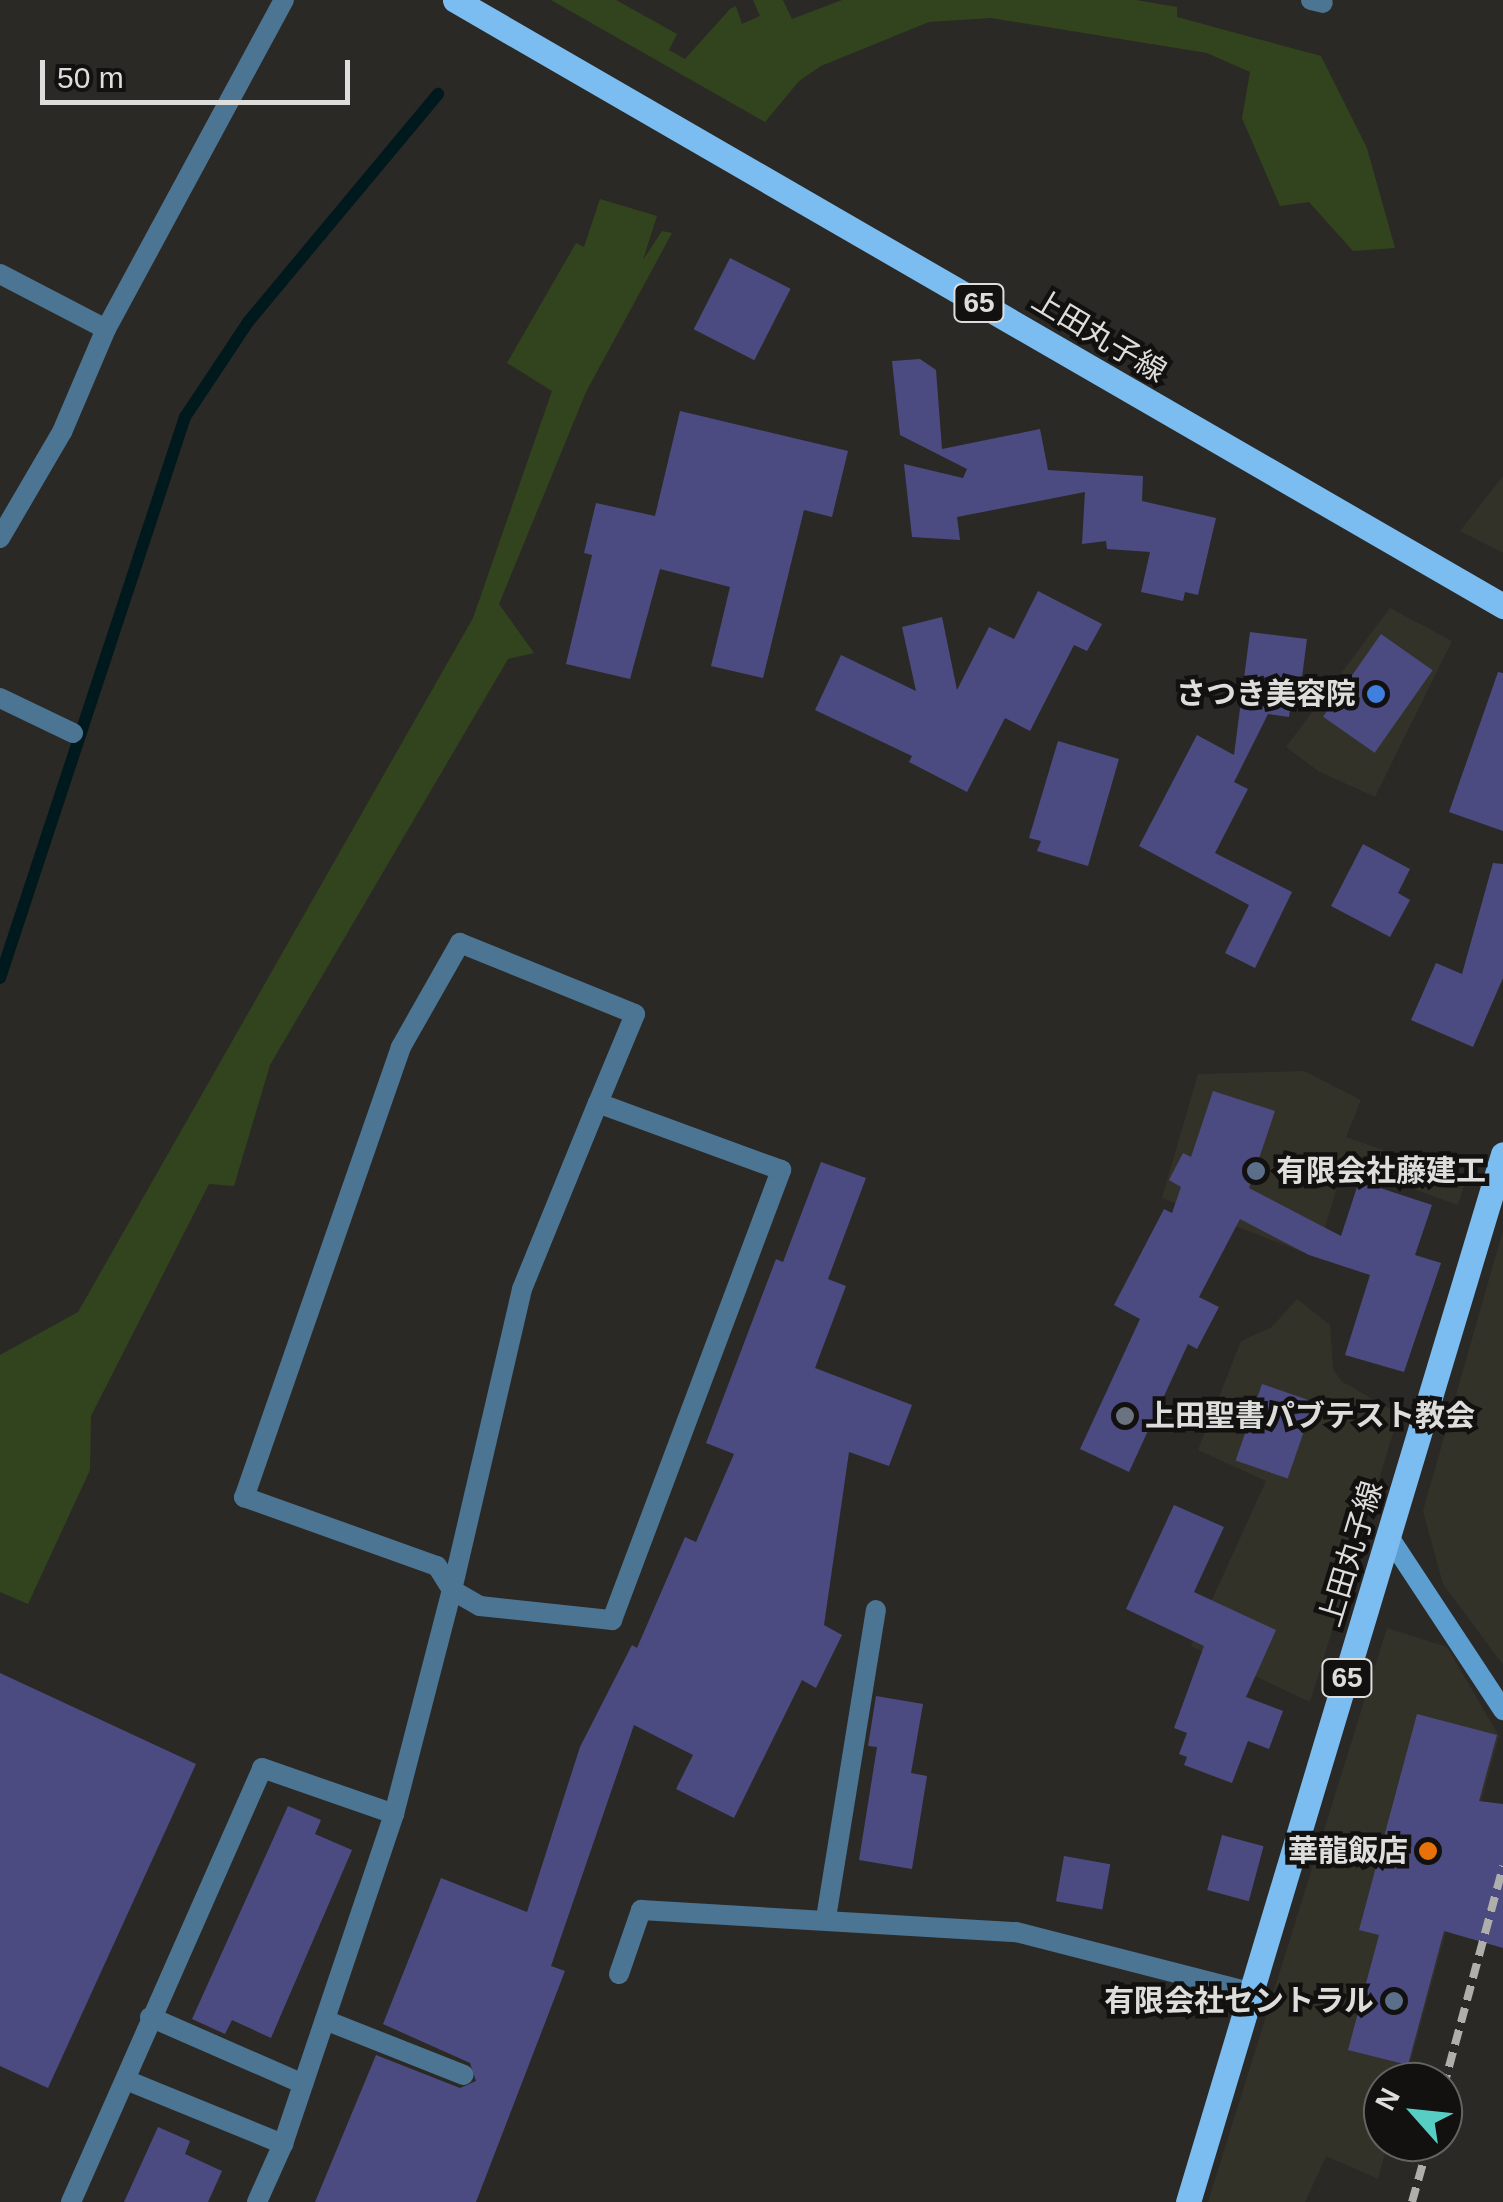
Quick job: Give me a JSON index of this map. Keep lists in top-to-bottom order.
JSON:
{
  "streets": {
    "main road": ["65", "上田丸子線"]
  },
  "places": [
    "さつき美容院",
    "有限会社藤建工",
    "上田聖書パブテスト教会",
    "華龍飯店",
    "有限会社セントラル"
  ],
  "scale_bar": "50 m",
  "north": "top left"
}
